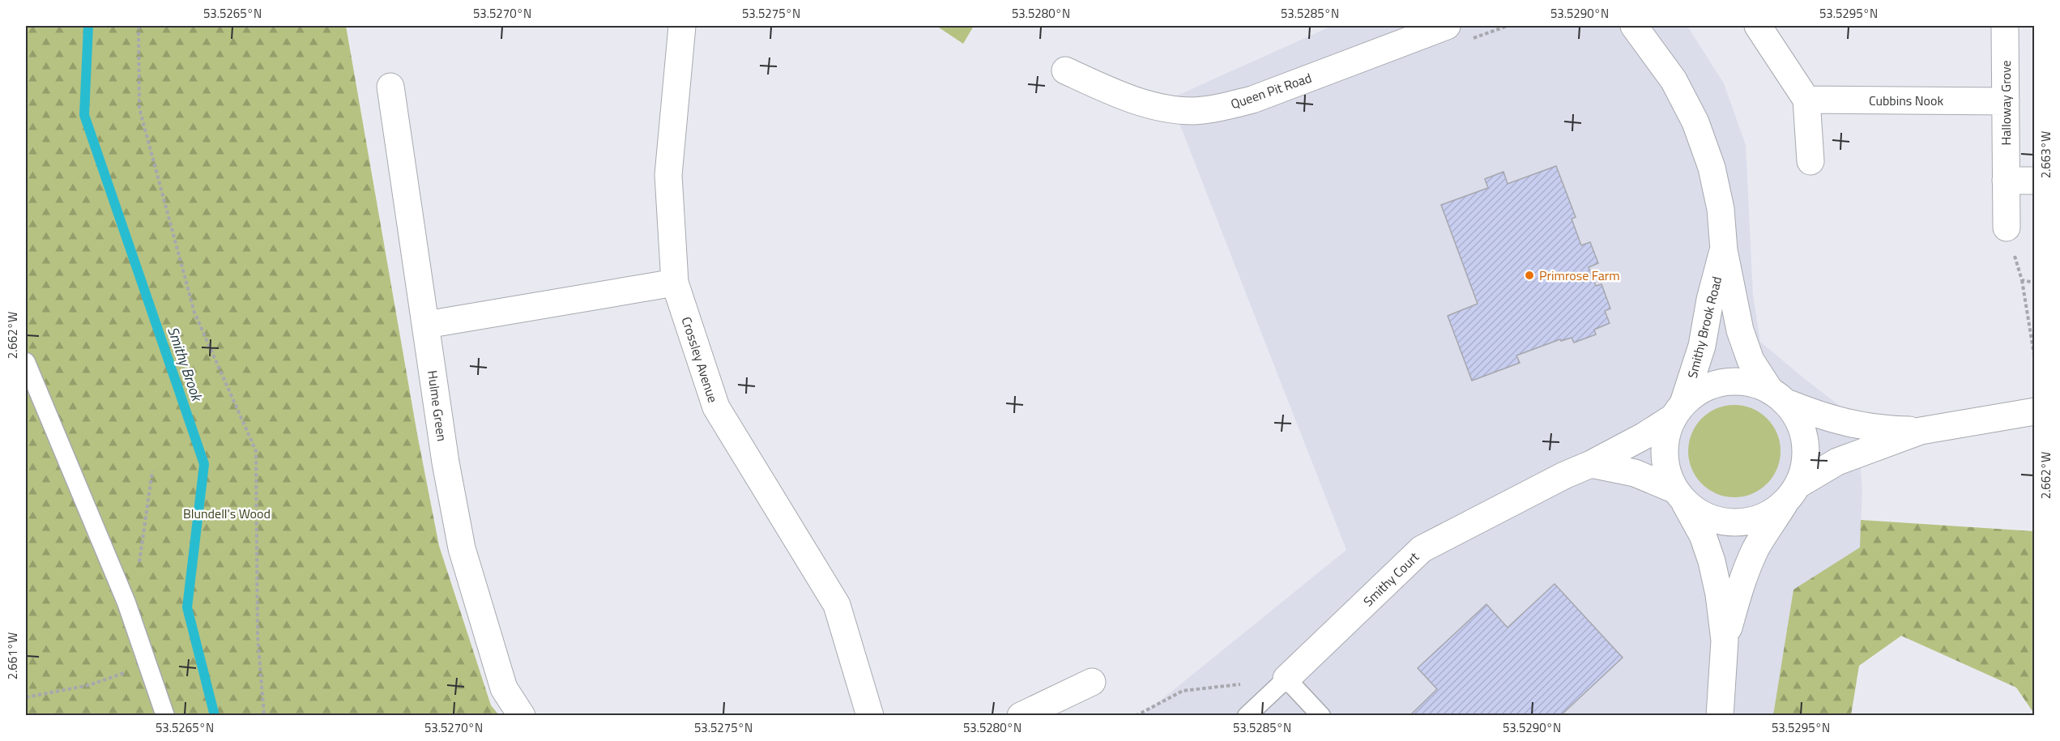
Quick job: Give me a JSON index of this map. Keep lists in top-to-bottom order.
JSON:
{
  "streets": {
    "street": [
      "Queen Pit Road",
      "Cubbins Nook",
      "Halloway Grove",
      "Smithy Brook Road",
      "Crossley Avenue",
      "Hulme Green",
      "Smithy Court"
    ]
  },
  "crossings": [
    ["Cubbins Nook", "Halloway Grove"],
    ["Smithy Brook Road", "Smithy Court"]
  ],
  "water": ["Smithy Brook"],
  "parks": ["Blundell's Wood"],
  "places": ["Primrose Farm"],
  "coordinates": [
    "53.5265°N",
    "53.5270°N",
    "53.5275°N",
    "53.5280°N",
    "53.5285°N",
    "53.5290°N",
    "53.5295°N",
    "2.663°W",
    "2.662°W",
    "2.661°W"
  ]
}
